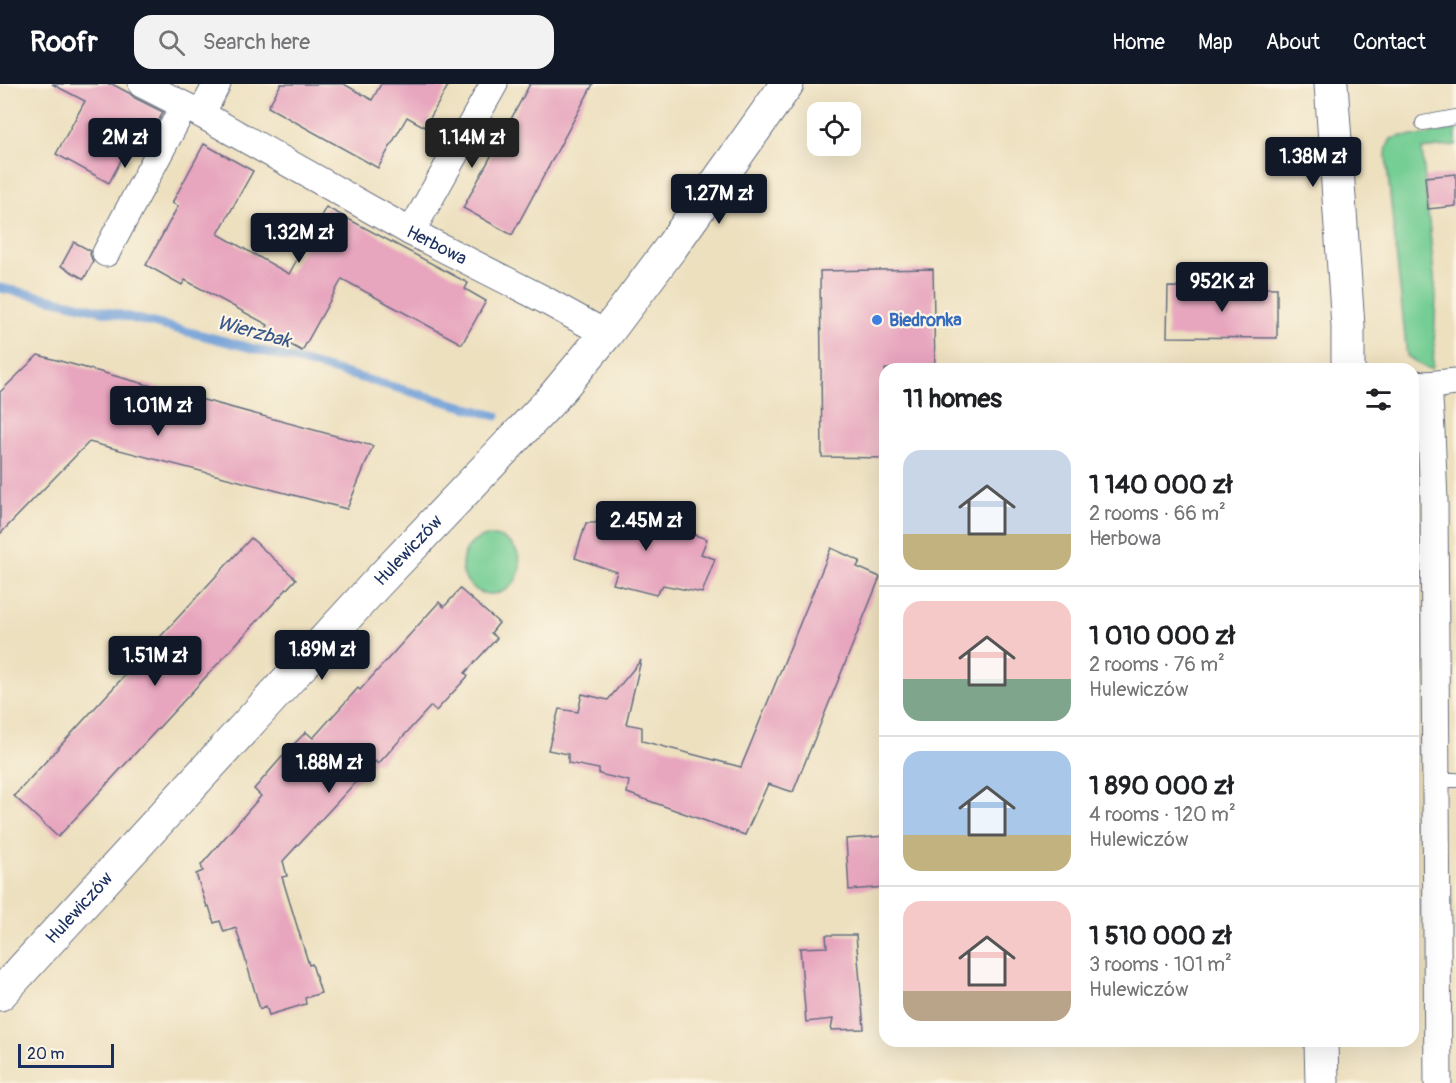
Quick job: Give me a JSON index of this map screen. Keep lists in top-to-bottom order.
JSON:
{
  "streets": {
    "street": ["Herbowa", "Hulewiczów"]
  },
  "crossings": [
    ["Herbowa", "Hulewiczów"]
  ],
  "water": ["Wierzbak"],
  "places": ["Biedronka"],
  "scale_bar": "20 m",
  "page": {
    "header": "Roofr",
    "search": "Search here",
    "nav": [
      "Home",
      "Map",
      "About",
      "Contact"
    ],
    "price": [
      "2M zł",
      "1.14M zł",
      "1.38M zł",
      "1.27M zł",
      "1.32M zł",
      "952K zł",
      "1.01M zł",
      "2.45M zł",
      "1.89M zł",
      "1.51M zł",
      "1.88M zł"
    ],
    "heading": "11 homes",
    "list": [
      {
        "name": "1 140 000 zł",
        "note": "2 rooms · 66 m² · Herbowa"
      },
      {
        "name": "1 010 000 zł",
        "note": "2 rooms · 76 m² · Hulewiczów"
      },
      {
        "name": "1 890 000 zł",
        "note": "4 rooms · 120 m² · Hulewiczów"
      },
      {
        "name": "1 510 000 zł",
        "note": "3 rooms · 101 m² · Hulewiczów"
      }
    ],
    "scale": "20 m"
  }
}
